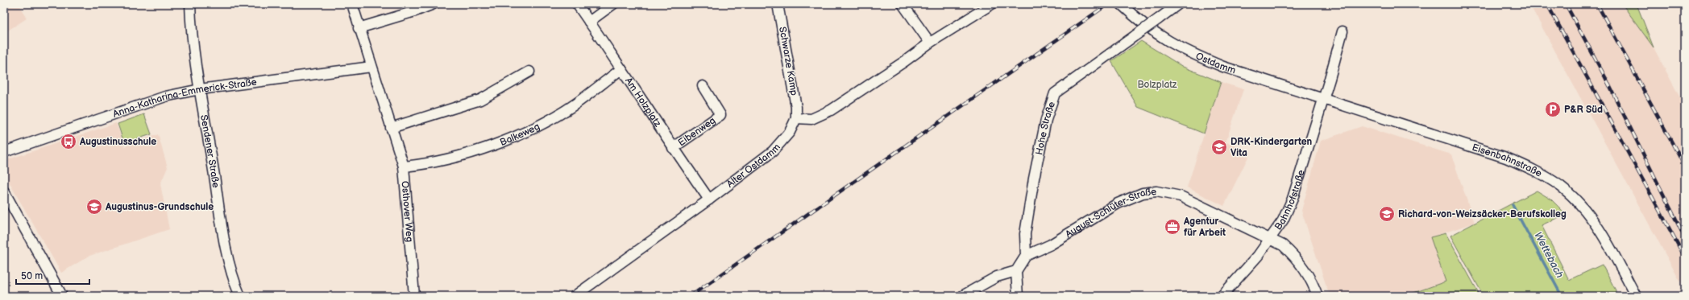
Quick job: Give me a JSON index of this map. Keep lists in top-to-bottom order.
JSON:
{
  "streets": {
    "street": [
      "Schwarze Kamp",
      "Ostdamm",
      "Anna-Katharina-Emmerick-Straße",
      "Am Holzplatz",
      "Hohe Straße",
      "Eibenweg",
      "Balkeweg",
      "Sendener Straße",
      "Eisenbahnstraße",
      "Alter Ostdamm",
      "Bahnhofstraße",
      "Osthover Weg",
      "August-Schlüter-Straße"
    ]
  },
  "crossings": [
    ["Schwarze Kamp", "Alter Ostdamm"],
    ["Ostdamm", "Eisenbahnstraße"],
    ["Ostdamm", "Bahnhofstraße"],
    ["Anna-Katharina-Emmerick-Straße", "Sendener Straße"],
    ["Anna-Katharina-Emmerick-Straße", "Osthover Weg"],
    ["Am Holzplatz", "Eibenweg"],
    ["Am Holzplatz", "Balkeweg"],
    ["Am Holzplatz", "Alter Ostdamm"],
    ["Hohe Straße", "August-Schlüter-Straße"],
    ["Balkeweg", "Osthover Weg"],
    ["Eisenbahnstraße", "Bahnhofstraße"],
    ["Bahnhofstraße", "August-Schlüter-Straße"]
  ],
  "water": ["Wettebach"],
  "parks": ["Bolzplatz"],
  "places": {
    "parking": ["P&R Süd"],
    "bus stop": ["Augustinusschule"],
    "school or university": ["DRK-Kindergarten Vita", "Augustinus-Grundschule", "Richard-von-Weizsäcker-Berufskolleg"],
    "office": ["Agentur für Arbeit"]
  },
  "scale_bar": "50 m"
}
